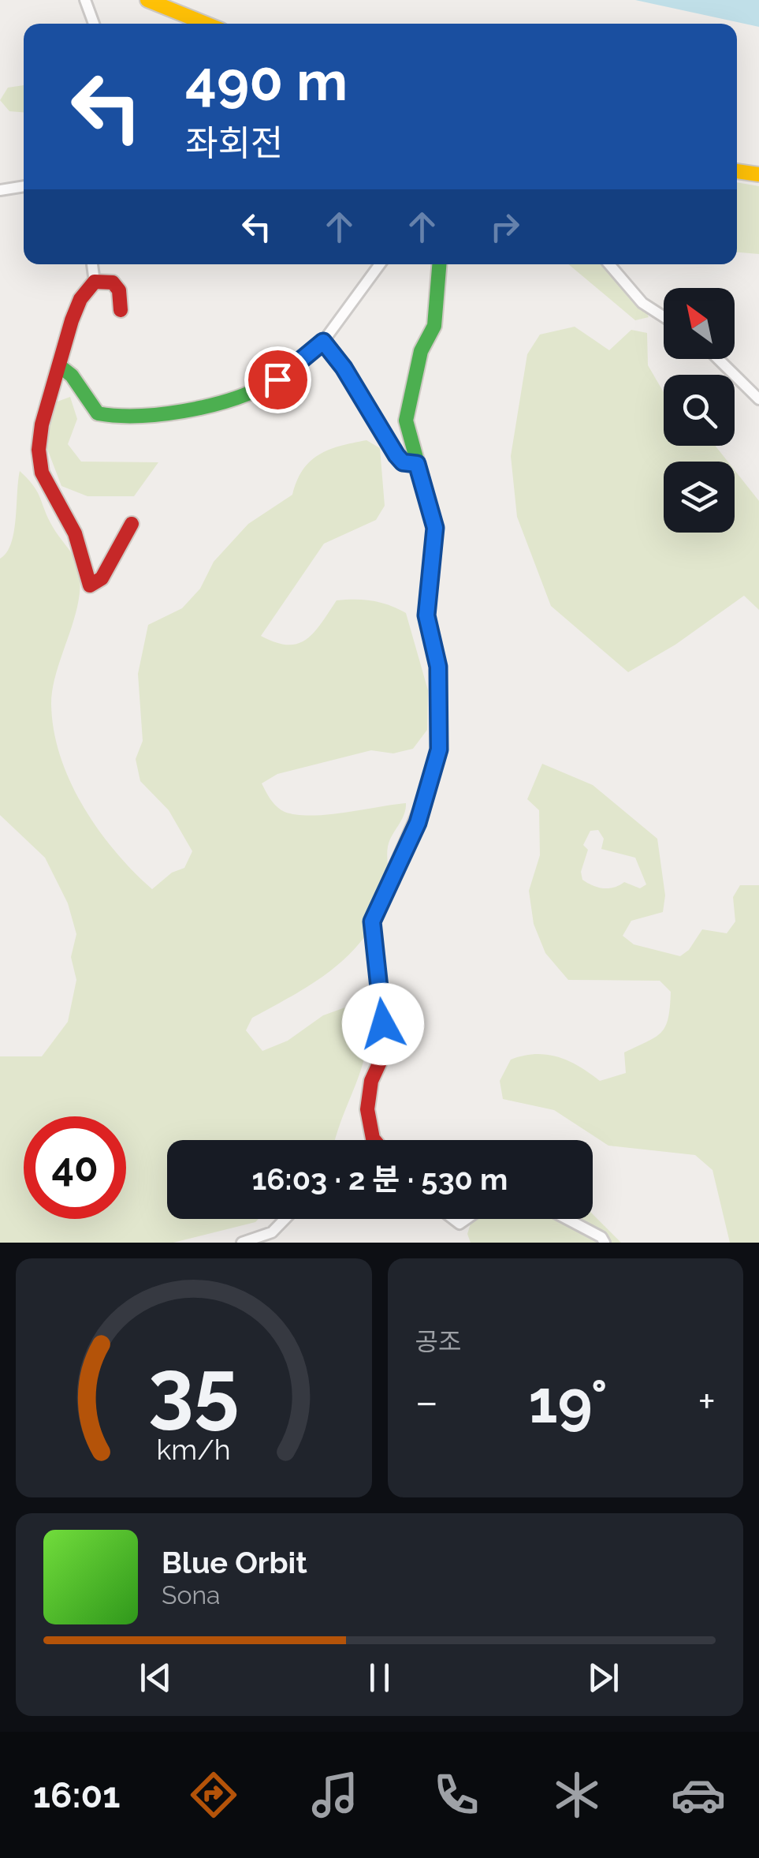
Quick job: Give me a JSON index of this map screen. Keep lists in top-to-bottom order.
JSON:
{
  "north": "top left",
  "page": {
    "turn": ["490 m", "좌회전"],
    "limit": "40",
    "trip": "16:03 · 2 분 · 530 m",
    "tile": "공조",
    "heat": ["−", "19°", "+"],
    "song": ["Blue Orbit", "Sona"],
    "tabs": "16:01",
    "gauge": ["35", "km/h"]
  }
}
